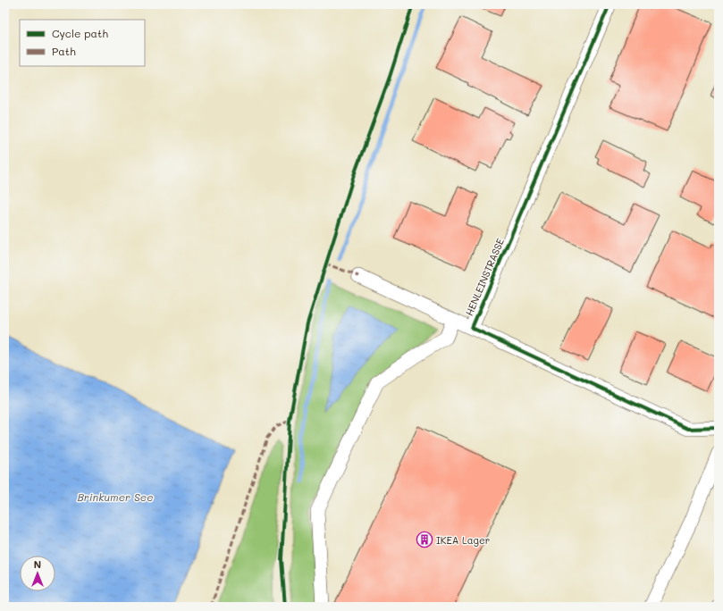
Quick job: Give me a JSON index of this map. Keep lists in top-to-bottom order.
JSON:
{
  "streets": {
    "street": ["HENLEINSTRASSE"]
  },
  "water": ["Brinkumer See"],
  "places": {
    "building": ["IKEA Lager"]
  },
  "legend": ["Cycle path", "Path"],
  "north": "top"
}
